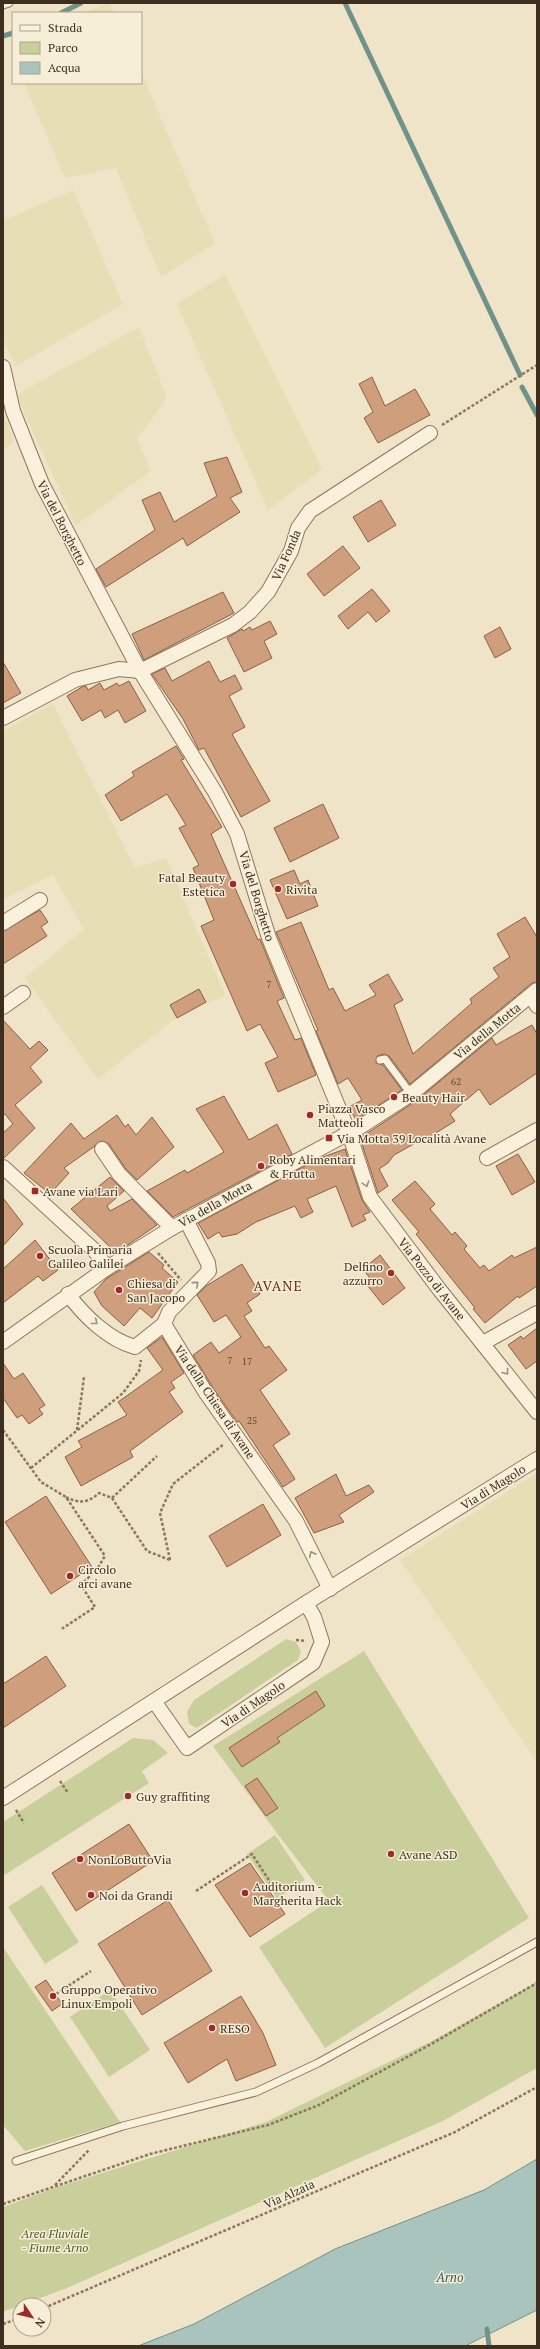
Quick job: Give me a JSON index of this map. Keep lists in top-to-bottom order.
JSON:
{
  "streets": {
    "street": [
      "Via del Borghetto",
      "Via Fonda",
      "Via della Motta",
      "Via Pozzo di Avane",
      "Via della Chiesa di Avane",
      "Via di Magolo"
    ],
    "path": ["Via Alzaia"]
  },
  "crossings": [
    ["Via del Borghetto", "Via Fonda"],
    ["Via del Borghetto", "Via della Motta"],
    ["Via del Borghetto", "Via Pozzo di Avane"],
    ["Via della Motta", "Via Pozzo di Avane"],
    ["Via della Chiesa di Avane", "Via di Magolo"]
  ],
  "one_way": ["Via Pozzo di Avane", "Via della Chiesa di Avane"],
  "districts": ["AVANE"],
  "water": ["Arno"],
  "parks": ["Area Fluviale - Fiume Arno"],
  "places": {
    "other": [
      "Fatal Beauty Estetica",
      "Rivita",
      "Beauty Hair",
      "Piazza Vasco Matteoli",
      "Roby Alimentari & Frutta",
      "Scuola Primaria Galileo Galilei",
      "Delfino azzurro",
      "Chiesa di San Jacopo",
      "Circolo arci avane",
      "Guy graffiting",
      "Avane ASD",
      "NonLoButtoVia",
      "Auditorium - Margherita Hack",
      "Noi da Grandi",
      "Gruppo Operativo Linux Empoli",
      "RESO"
    ],
    "transit": ["Via Motta 39 Località Avane", "Avane via Lari"]
  },
  "house_numbers": [
    "7",
    "62",
    "7",
    "17",
    "25"
  ],
  "legend": ["Strada", "Parco", "Acqua"],
  "north": "bottom right"
}
